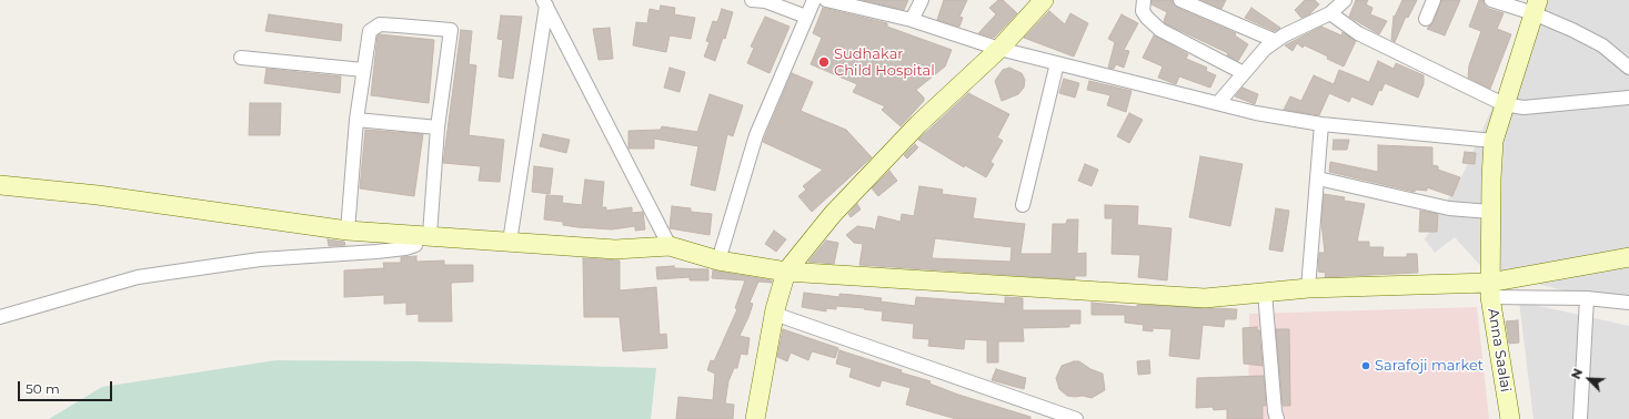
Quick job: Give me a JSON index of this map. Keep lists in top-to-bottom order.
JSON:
{
  "streets": {
    "main road": ["Anna Saalai"]
  },
  "places": ["Sudhakar Child Hospital", "Sarafoji market"],
  "scale_bar": "50 m",
  "north": "top left"
}
